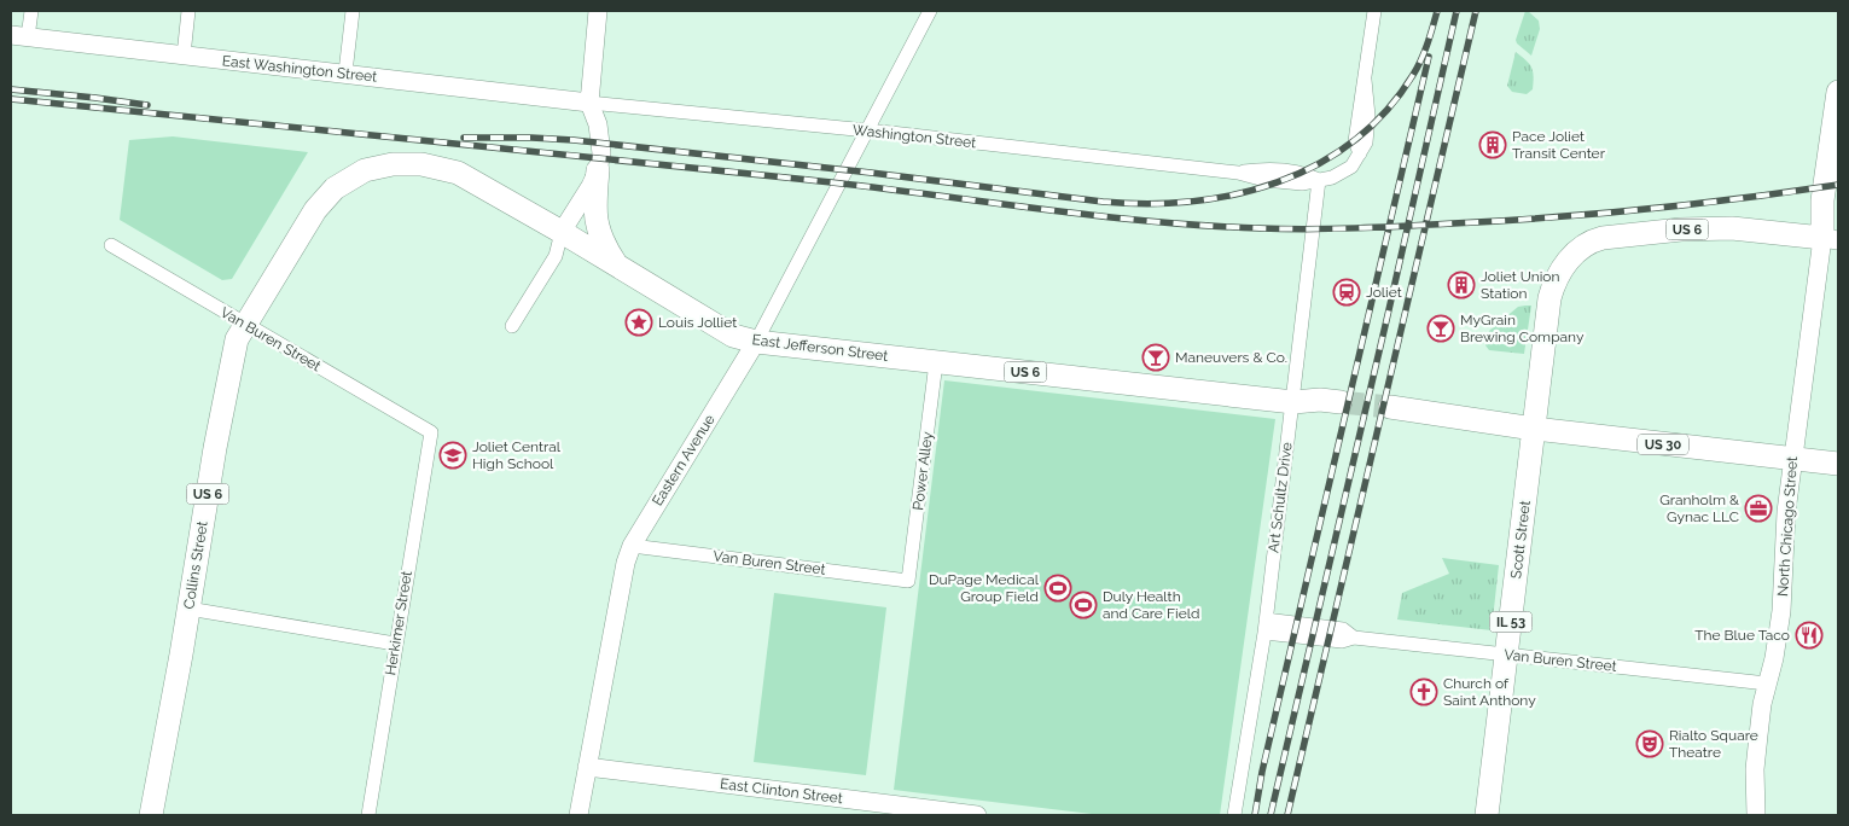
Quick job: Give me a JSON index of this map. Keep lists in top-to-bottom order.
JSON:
{
  "streets": {
    "main road": [
      "US 6",
      "East Jefferson Street",
      "US 30",
      "Scott Street",
      "Collins Street",
      "IL 53"
    ],
    "street": [
      "East Washington Street",
      "Washington Street",
      "Van Buren Street",
      "Eastern Avenue",
      "Power Alley",
      "Art Schultz Drive",
      "North Chicago Street",
      "Herkimer Street",
      "East Clinton Street"
    ]
  },
  "crossings": [
    ["East Washington Street", "Washington Street"],
    ["Washington Street", "Eastern Avenue"],
    ["Washington Street", "Art Schultz Drive"],
    ["Van Buren Street", "Eastern Avenue"],
    ["Van Buren Street", "Power Alley"],
    ["Van Buren Street", "Art Schultz Drive"],
    ["Van Buren Street", "North Chicago Street"],
    ["Van Buren Street", "Scott Street"],
    ["Van Buren Street", "Collins Street"],
    ["Van Buren Street", "Herkimer Street"],
    ["East Jefferson Street", "Eastern Avenue"],
    ["East Jefferson Street", "Power Alley"],
    ["East Jefferson Street", "Art Schultz Drive"],
    ["East Jefferson Street", "Collins Street"],
    ["US 30", "North Chicago Street"],
    ["US 30", "Scott Street"],
    ["Eastern Avenue", "East Clinton Street"],
    ["North Chicago Street", "Scott Street"]
  ],
  "places": {
    "building": ["Pace Joliet Transit Center", "Joliet Union Station"],
    "station": ["Joliet"],
    "place": ["Louis Jolliet"],
    "bar": ["MyGrain Brewing Company", "Maneuvers & Co."],
    "school or university": ["Joliet Central High School"],
    "office": ["Granholm & Gynac LLC"],
    "sports": ["DuPage Medical Group Field", "Duly Health and Care Field"],
    "restaurant": ["The Blue Taco"],
    "church": ["Church of Saint Anthony"],
    "theatre": ["Rialto Square Theatre"]
  }
}
